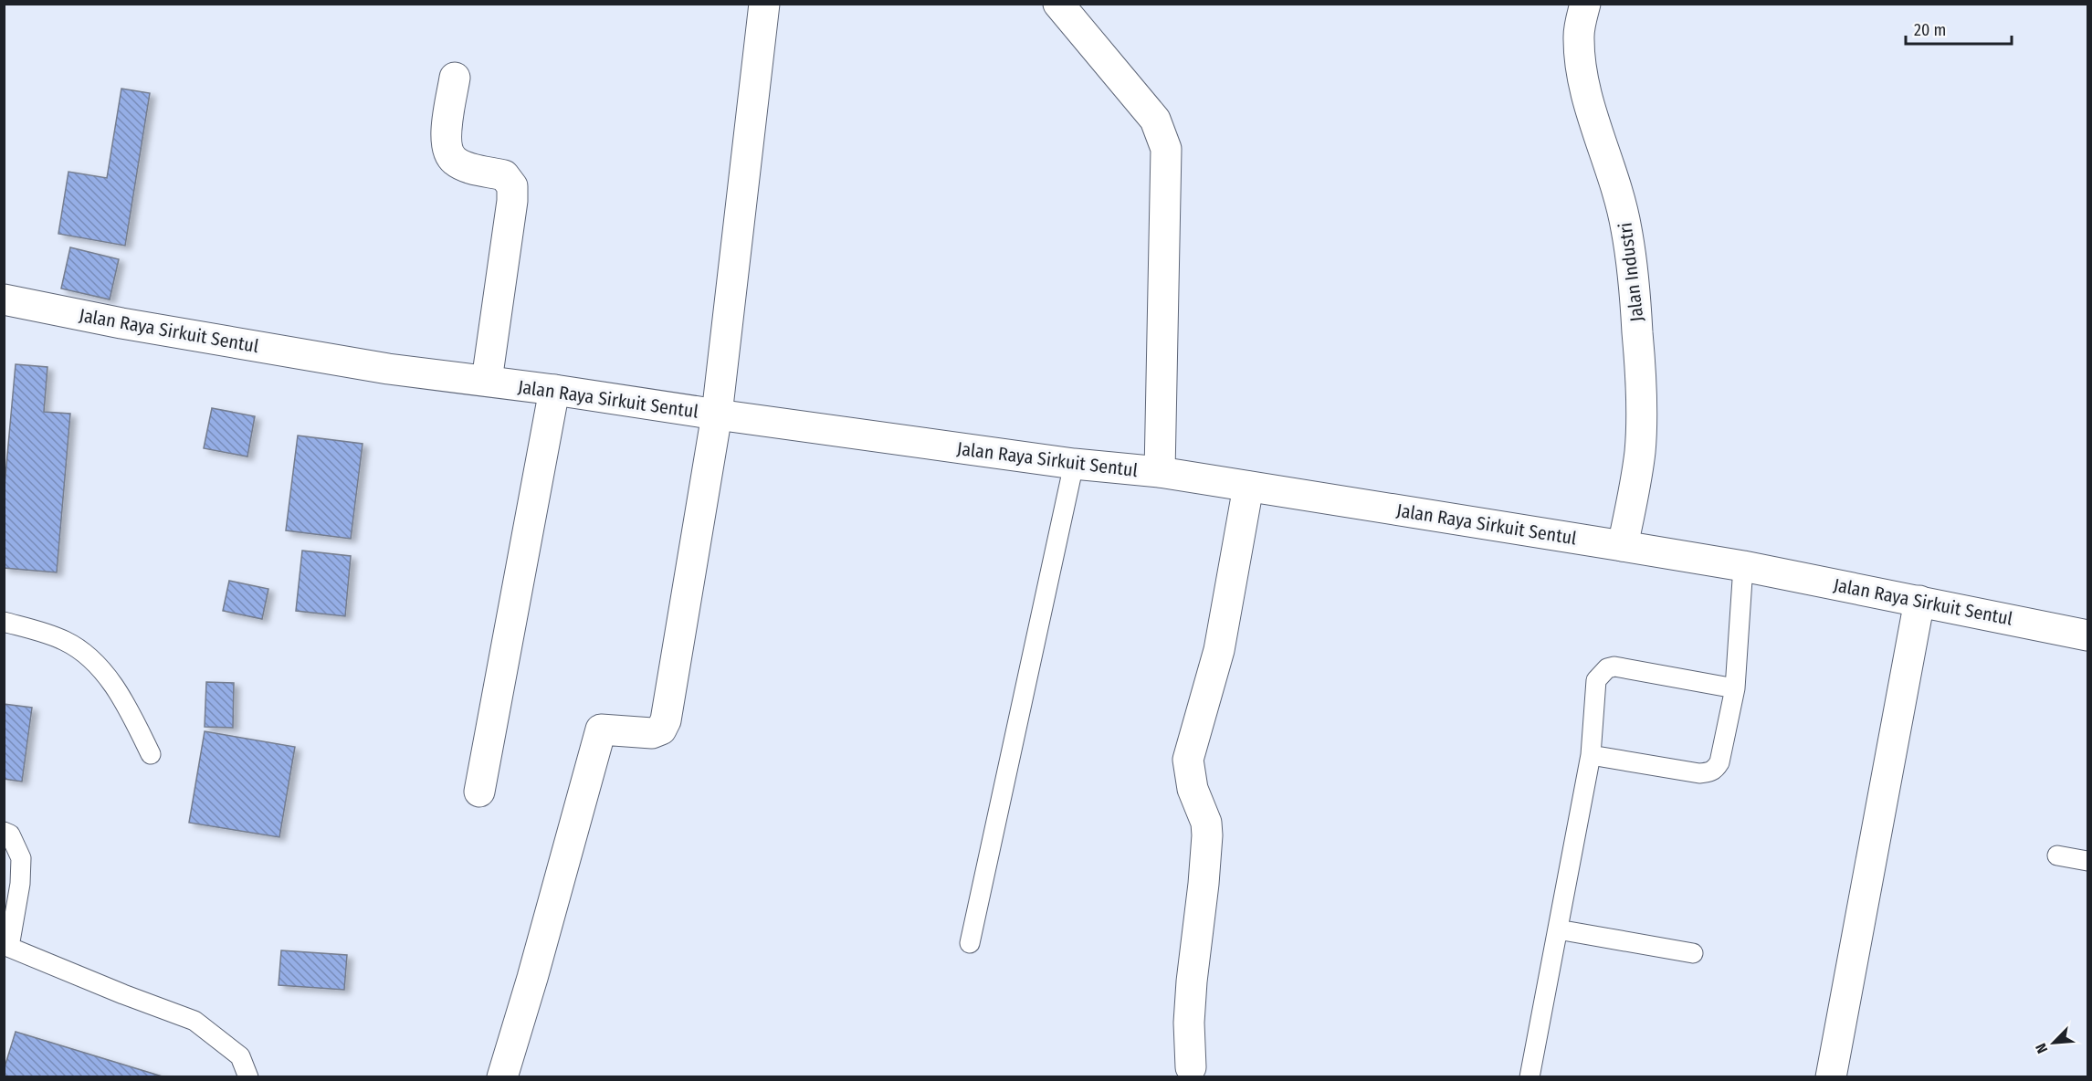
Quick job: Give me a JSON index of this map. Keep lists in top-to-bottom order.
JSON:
{
  "streets": {
    "street": ["Jalan Industri", "Jalan Raya Sirkuit Sentul"]
  },
  "crossings": [
    ["Jalan Industri", "Jalan Raya Sirkuit Sentul"]
  ],
  "scale_bar": "20 m",
  "north": "bottom left"
}
